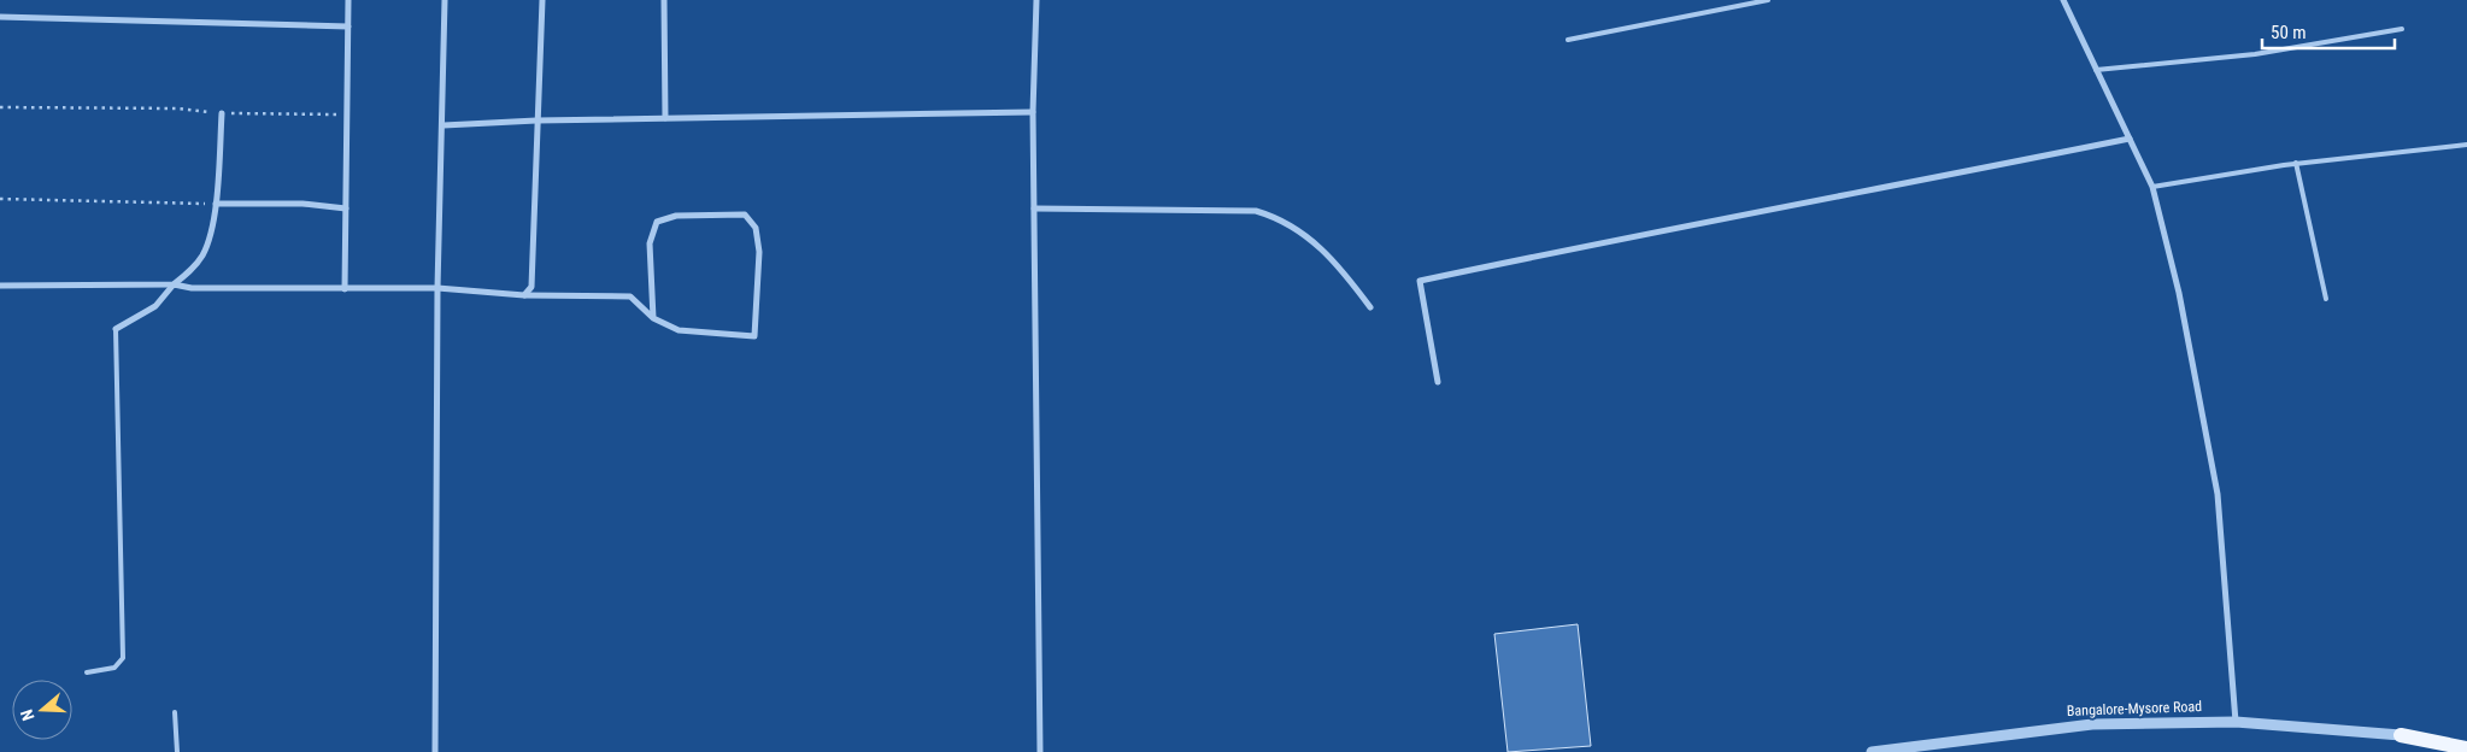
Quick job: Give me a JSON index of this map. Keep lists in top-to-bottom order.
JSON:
{
  "streets": {
    "main road": ["Bangalore-Mysore Road"]
  },
  "scale_bar": "50 m",
  "north": "left"
}
